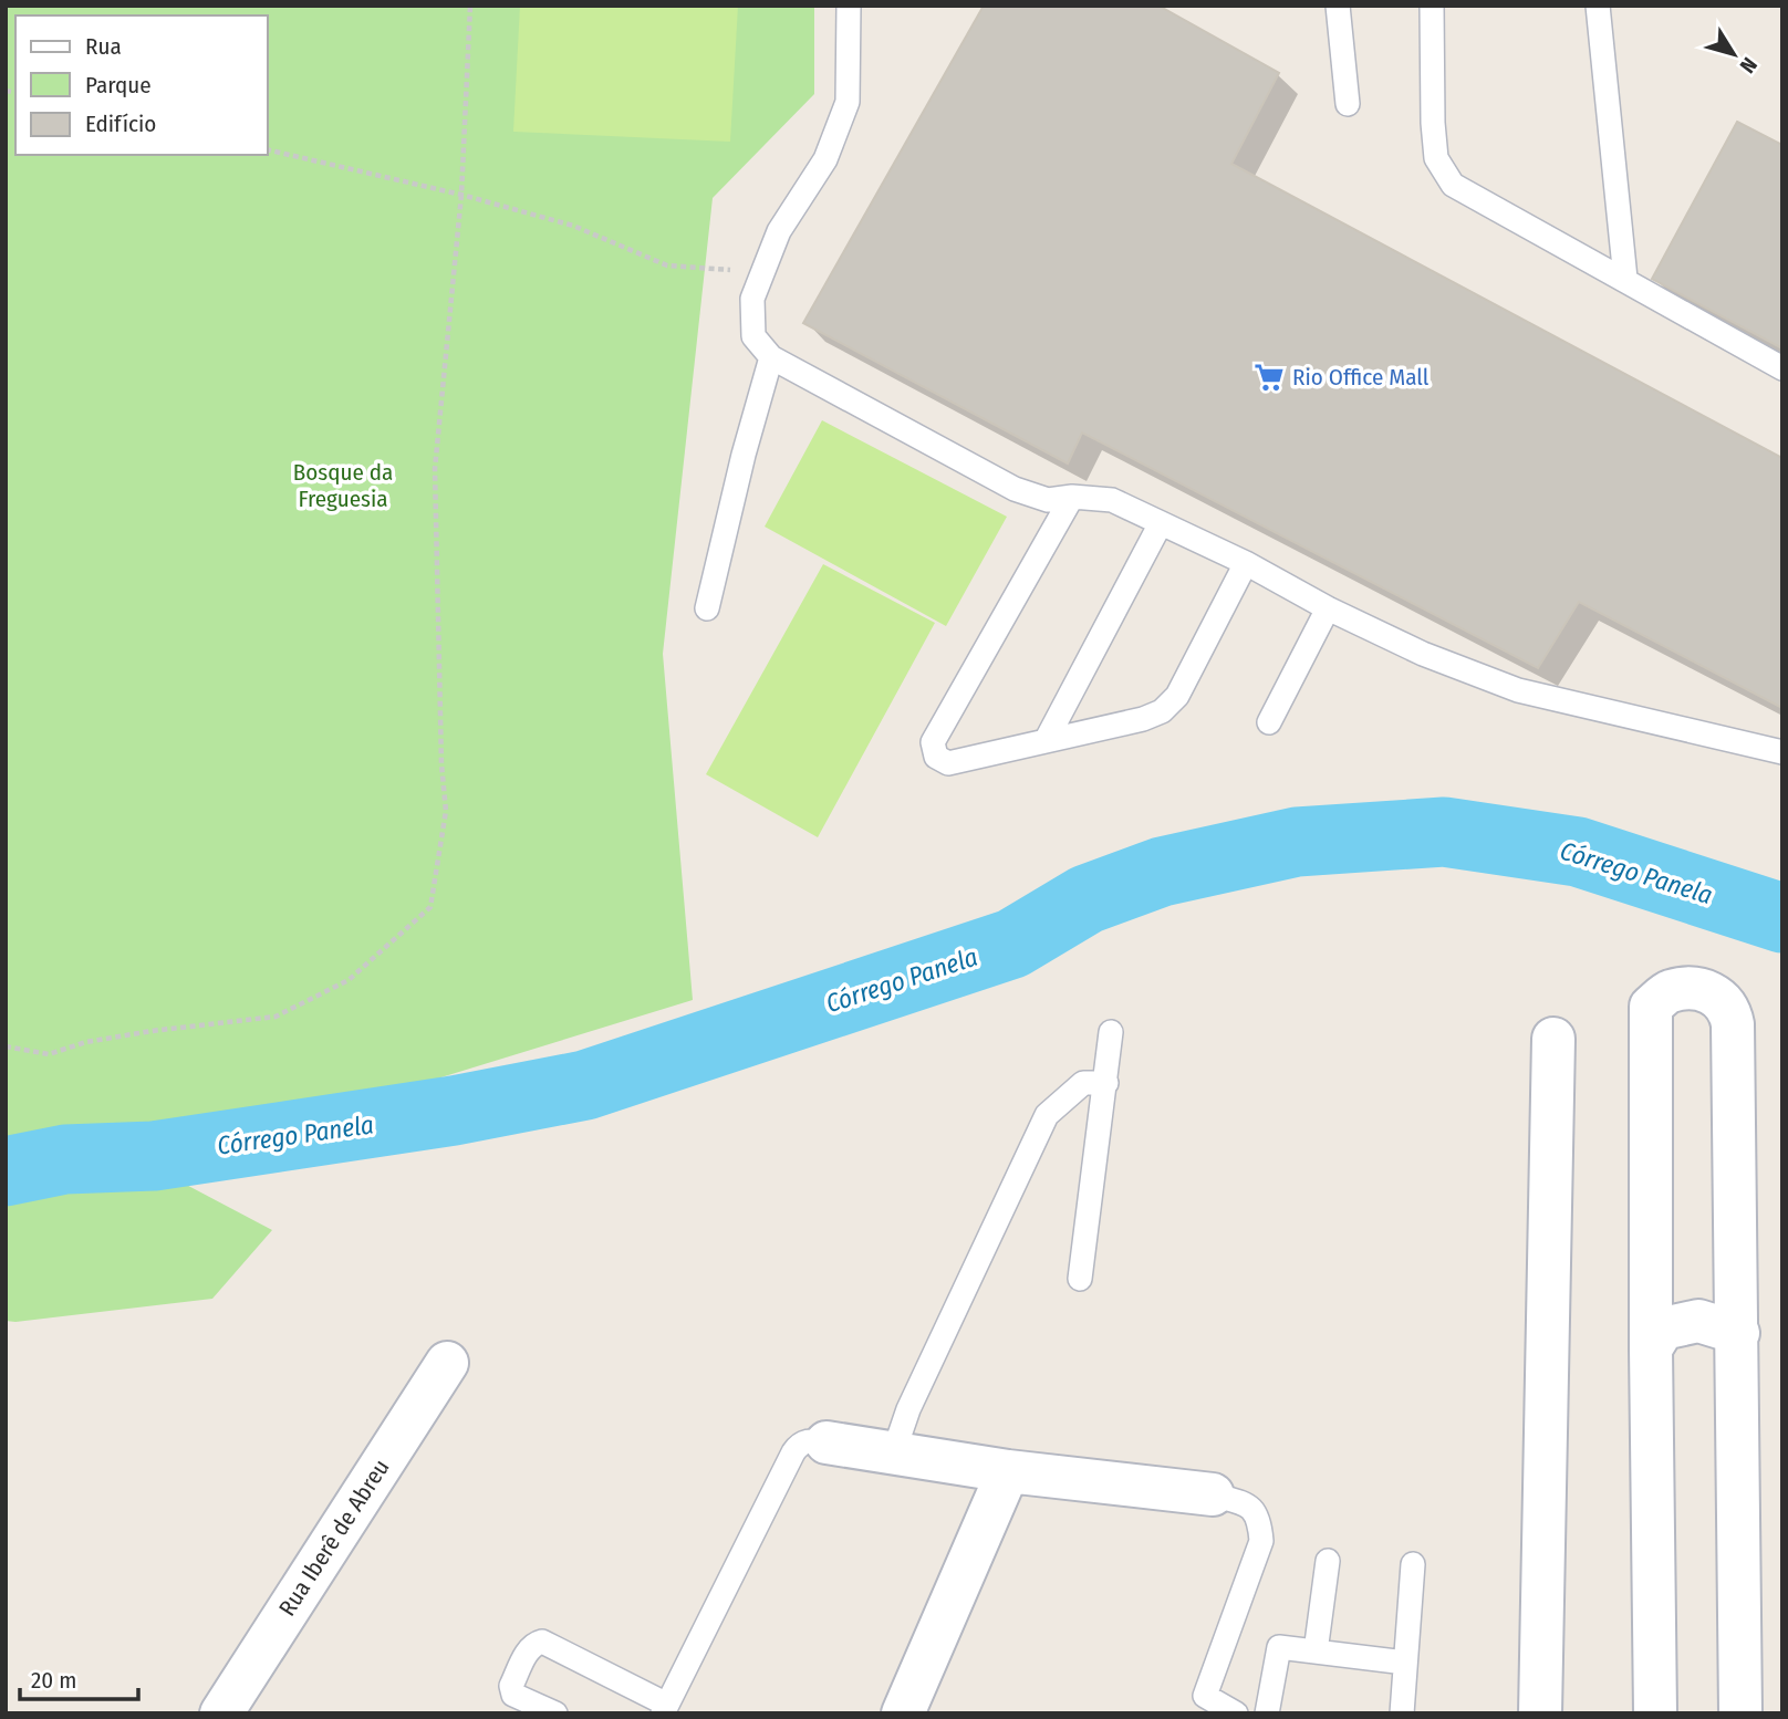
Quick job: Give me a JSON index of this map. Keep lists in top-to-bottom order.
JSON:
{
  "streets": {
    "street": ["Rua Iberê de Abreu"]
  },
  "water": ["Córrego Panela"],
  "parks": ["Bosque da Freguesia"],
  "places": {
    "supermarket": ["Rio Office Mall"]
  },
  "legend": ["Rua", "Parque", "Edifício"],
  "scale_bar": "20 m",
  "north": "bottom right"
}
